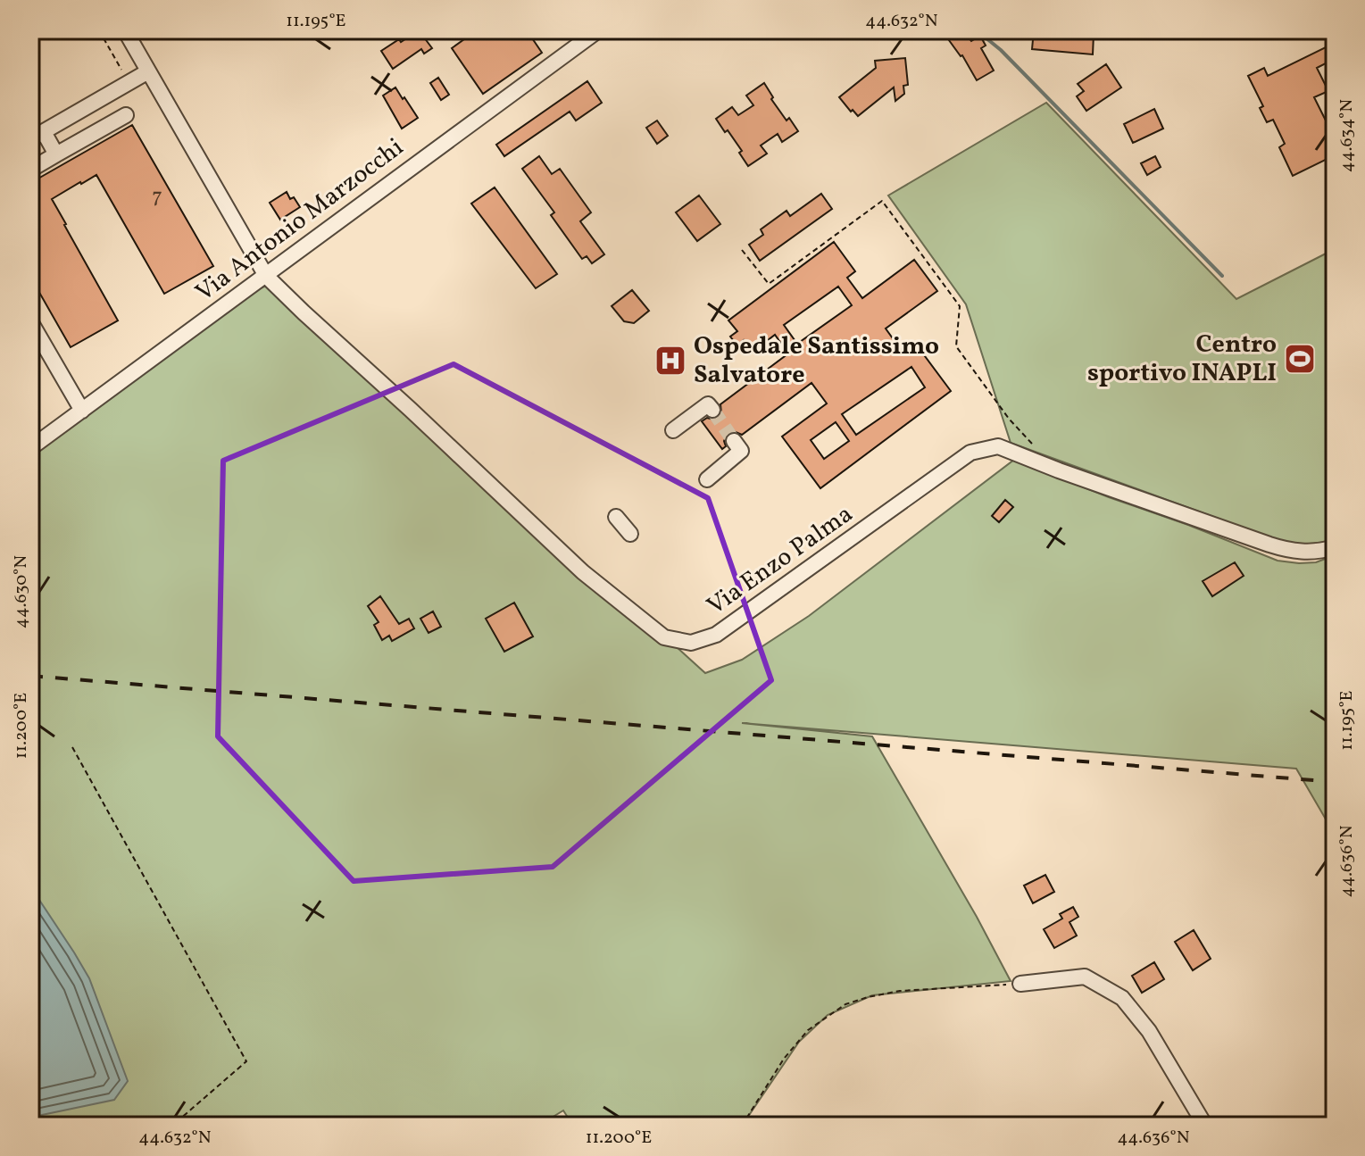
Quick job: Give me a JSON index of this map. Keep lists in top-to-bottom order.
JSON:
{
  "streets": {
    "street": ["Via Antonio Marzocchi", "Via Enzo Palma"]
  },
  "crossings": [
    ["Via Antonio Marzocchi", "Via Enzo Palma"]
  ],
  "places": {
    "sports": ["Centro sportivo INAPLI"],
    "hospital": ["Ospedale Santissimo Salvatore"]
  },
  "house_numbers": ["7"],
  "coordinates": [
    "11.195°E",
    "44.632°N",
    "44.634°N",
    "44.630°N",
    "11.200°E",
    "44.636°N"
  ]
}
